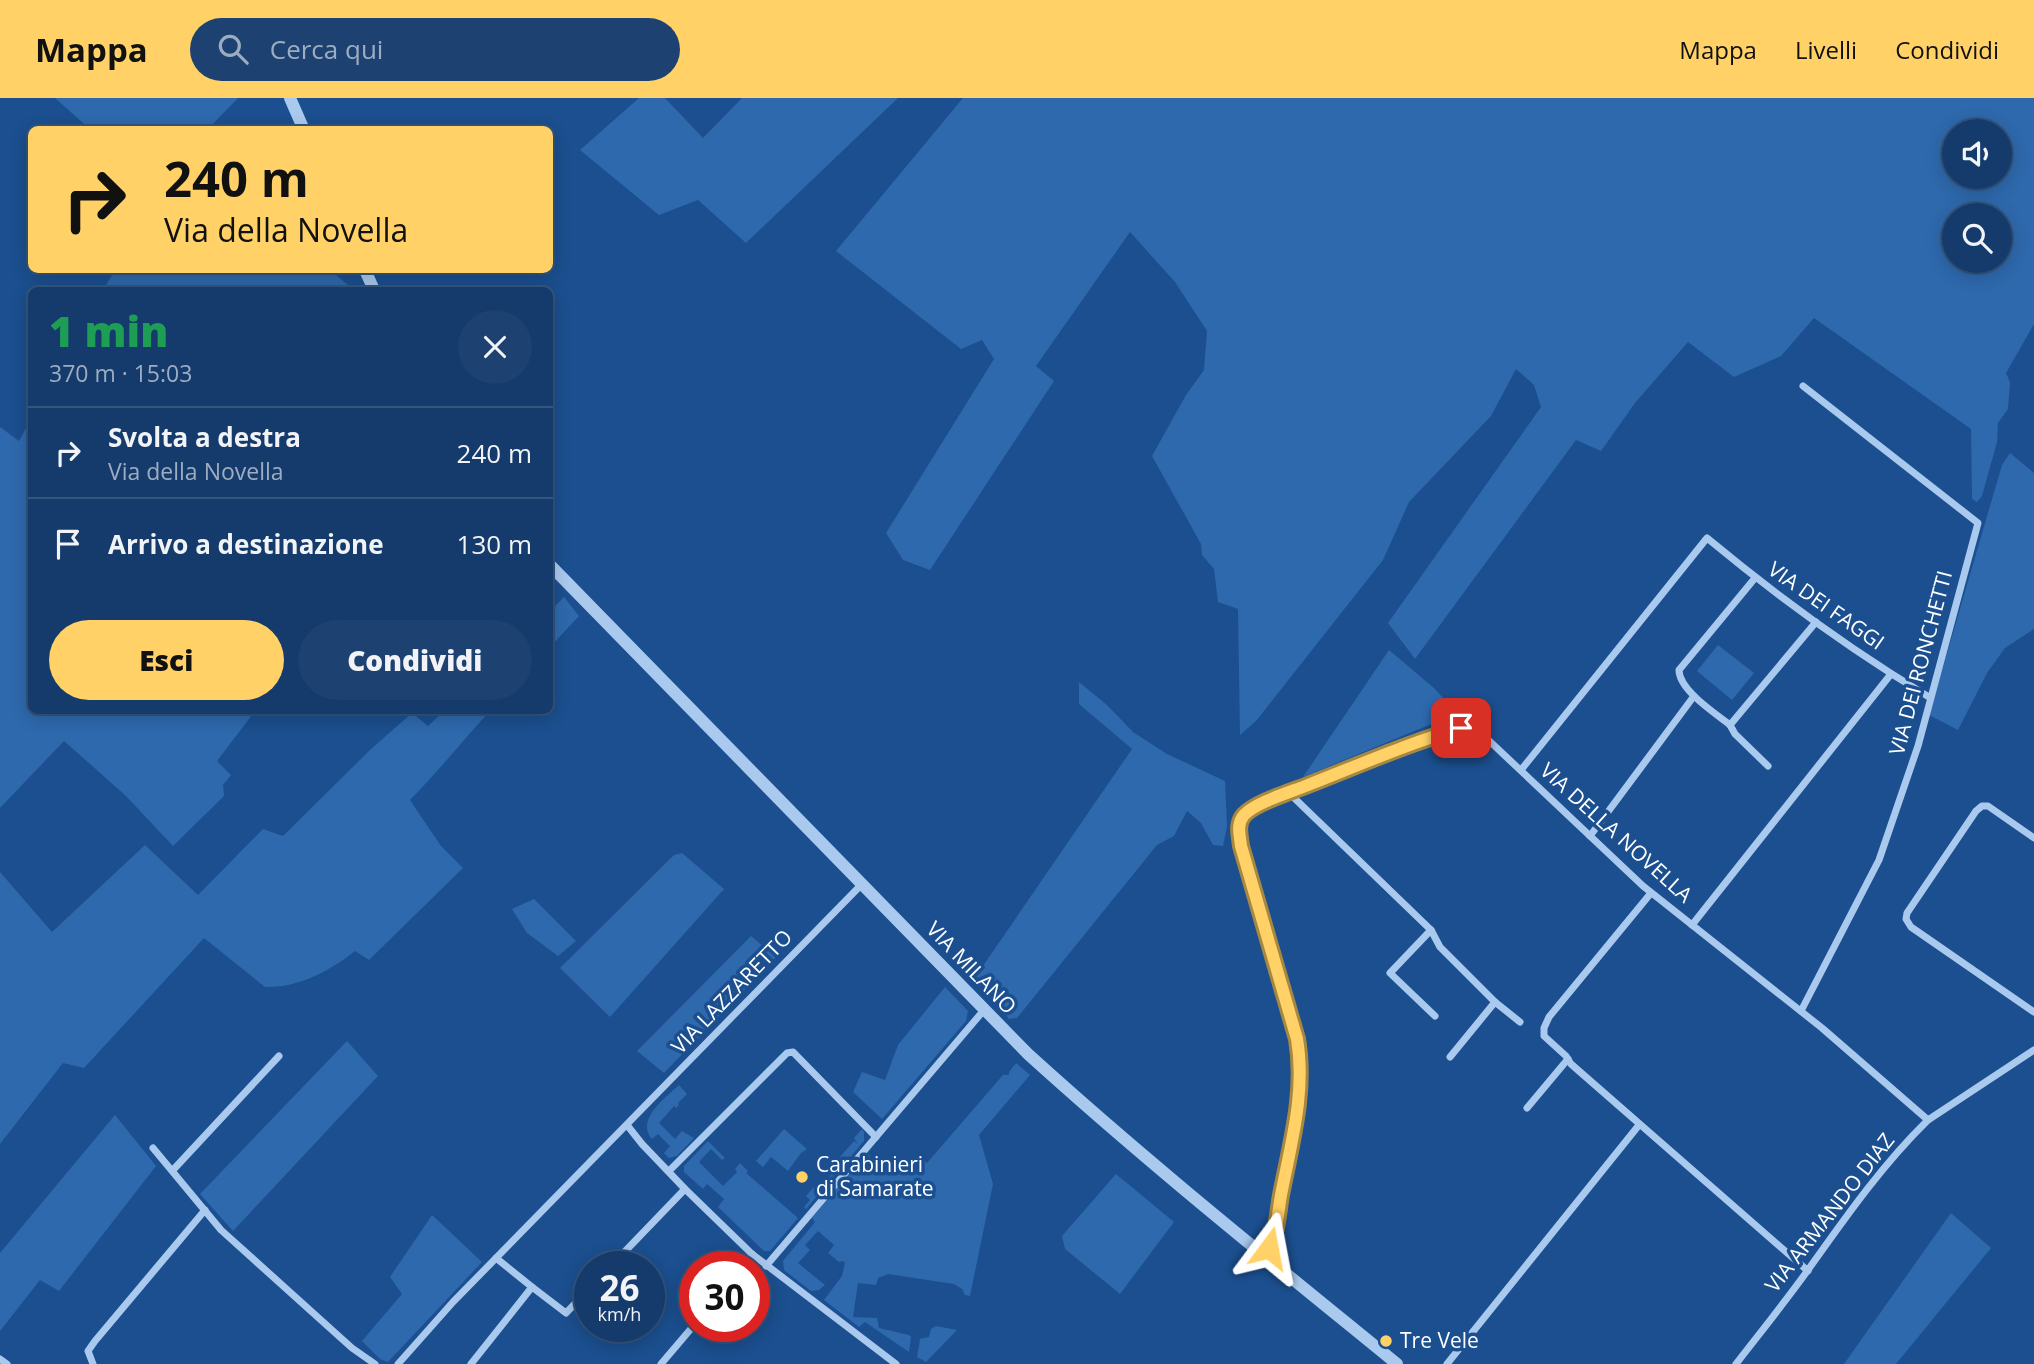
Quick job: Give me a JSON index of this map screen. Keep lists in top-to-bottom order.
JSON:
{
  "streets": {
    "street": [
      "VIA DEI FAGGI",
      "VIA DEI RONCHETTI",
      "VIA DELLA NOVELLA",
      "VIA MILANO",
      "VIA LAZZARETTO",
      "VIA ARMANDO DIAZ"
    ]
  },
  "crossings": [
    ["VIA DEI FAGGI", "VIA DEI RONCHETTI"],
    ["VIA DEI FAGGI", "VIA DELLA NOVELLA"],
    ["VIA DEI RONCHETTI", "VIA DELLA NOVELLA"],
    ["VIA DELLA NOVELLA", "VIA MILANO"],
    ["VIA DELLA NOVELLA", "VIA ARMANDO DIAZ"],
    ["VIA MILANO", "VIA LAZZARETTO"]
  ],
  "places": ["Carabinieri di Samarate", "Tre Vele"],
  "page": {
    "header": "Mappa",
    "search": "Cerca qui",
    "nav": ["Mappa", "Livelli", "Condividi"],
    "turn": ["240 m", "Via della Novella"],
    "heading": ["1 min", "370 m · 15:03"],
    "list": [
      {
        "name": "Svolta a destra",
        "note": "Via della Novella",
        "value": "240 m"
      },
      {
        "name": "Arrivo a destinazione",
        "value": "130 m"
      }
    ],
    "buttons": ["Esci", "Condividi"],
    "speed": "26 km/h",
    "limit": "30"
  }
}
